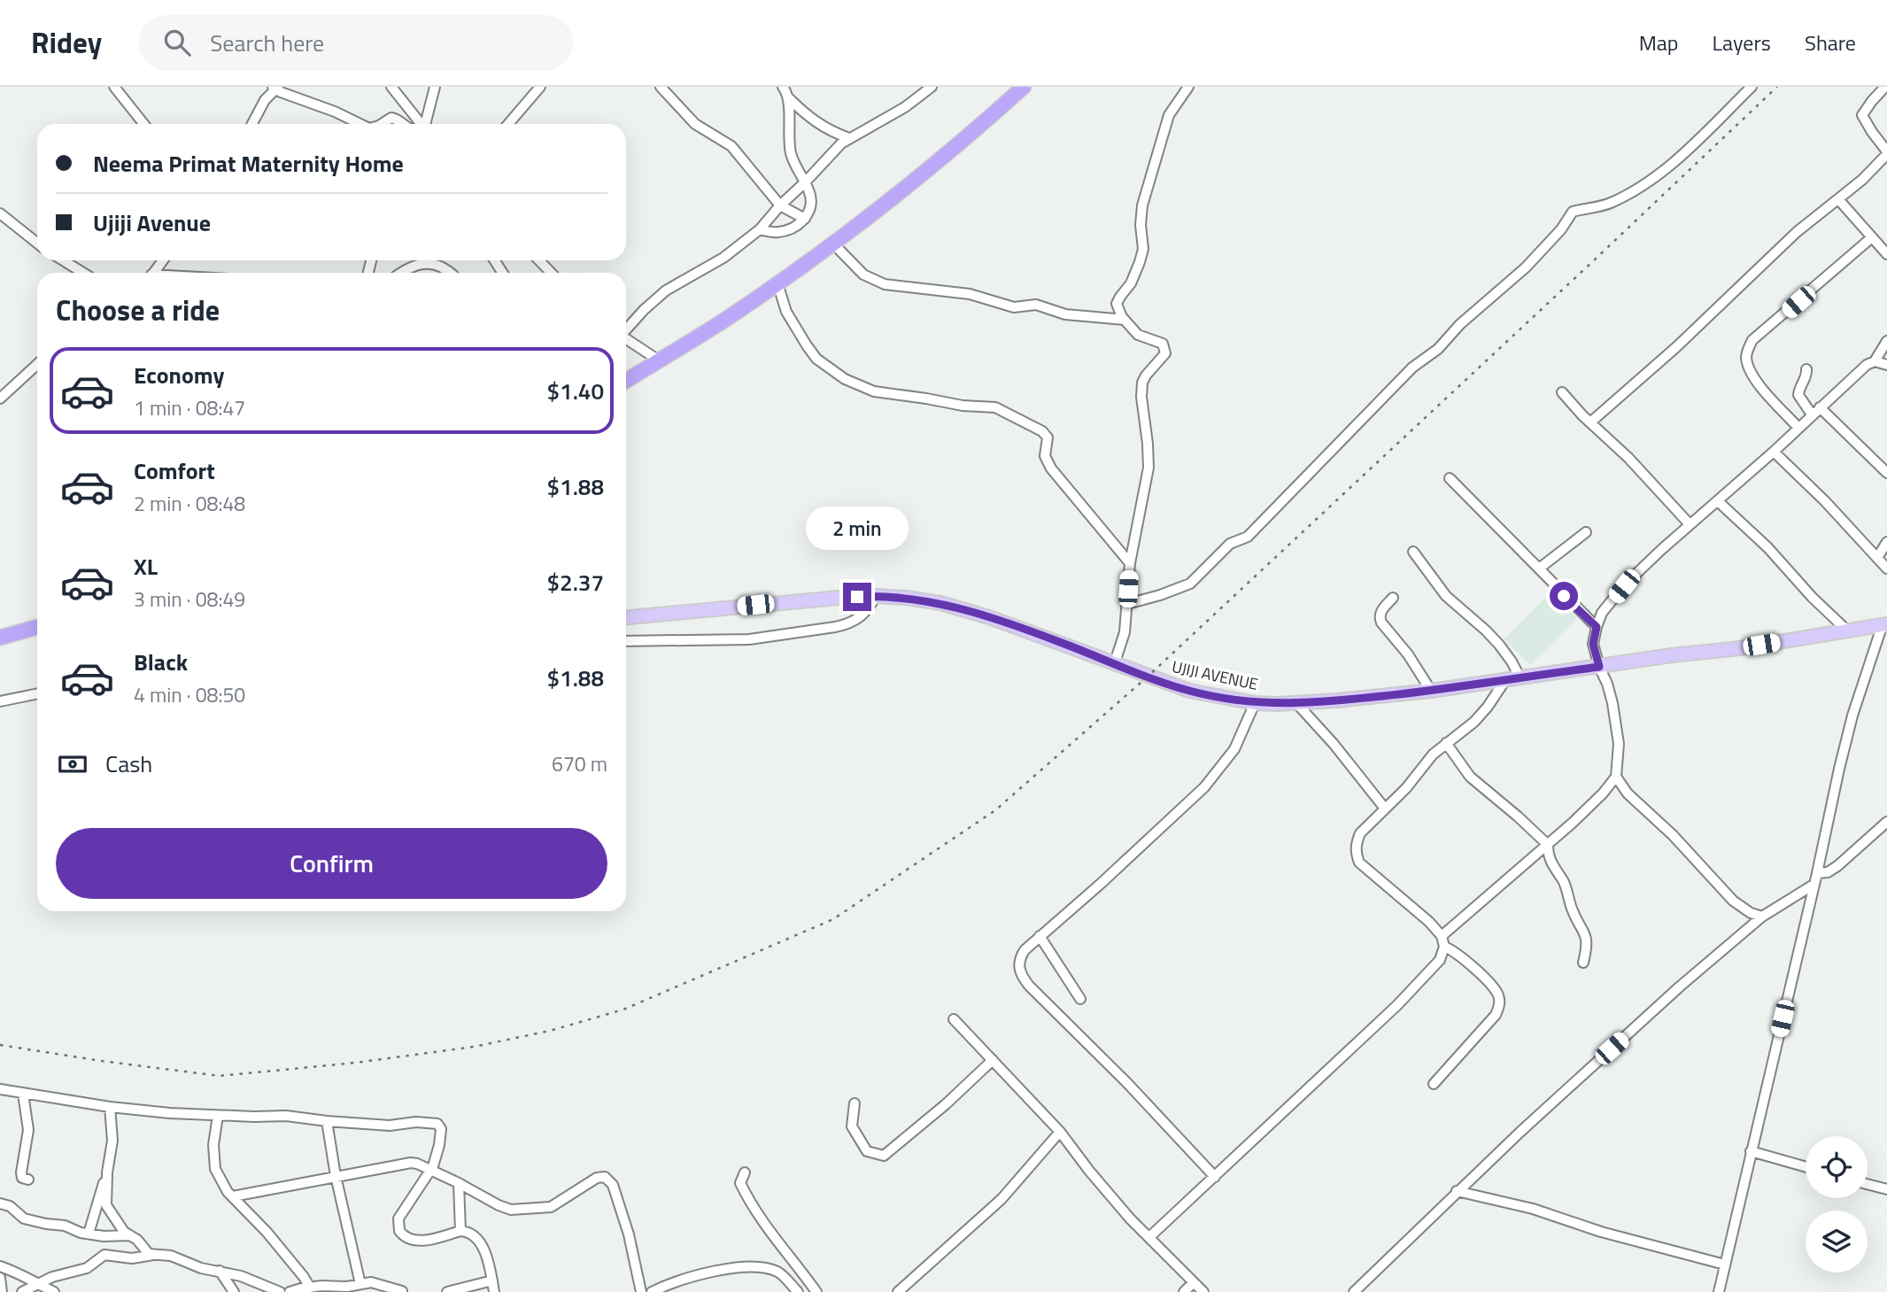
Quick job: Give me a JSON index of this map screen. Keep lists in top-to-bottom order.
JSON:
{
  "streets": {
    "main road": ["UJIJI AVENUE"]
  },
  "page": {
    "header": "Ridey",
    "search": "Search here",
    "nav": ["Map", "Layers", "Share"],
    "banner": ["Neema Primat Maternity Home", "Ujiji Avenue"],
    "heading": "Choose a ride",
    "list": [
      {
        "name": "Economy",
        "note": "1 min · 08:47",
        "value": "$1.40"
      },
      {
        "name": "Comfort",
        "note": "2 min · 08:48",
        "value": "$1.88"
      },
      {
        "name": "XL",
        "note": "3 min · 08:49",
        "value": "$2.37"
      },
      {
        "name": "Black",
        "note": "4 min · 08:50",
        "value": "$1.88"
      }
    ],
    "bubble": "2 min",
    "pay": ["Cash", "670 m"],
    "buttons": "Confirm"
  }
}
